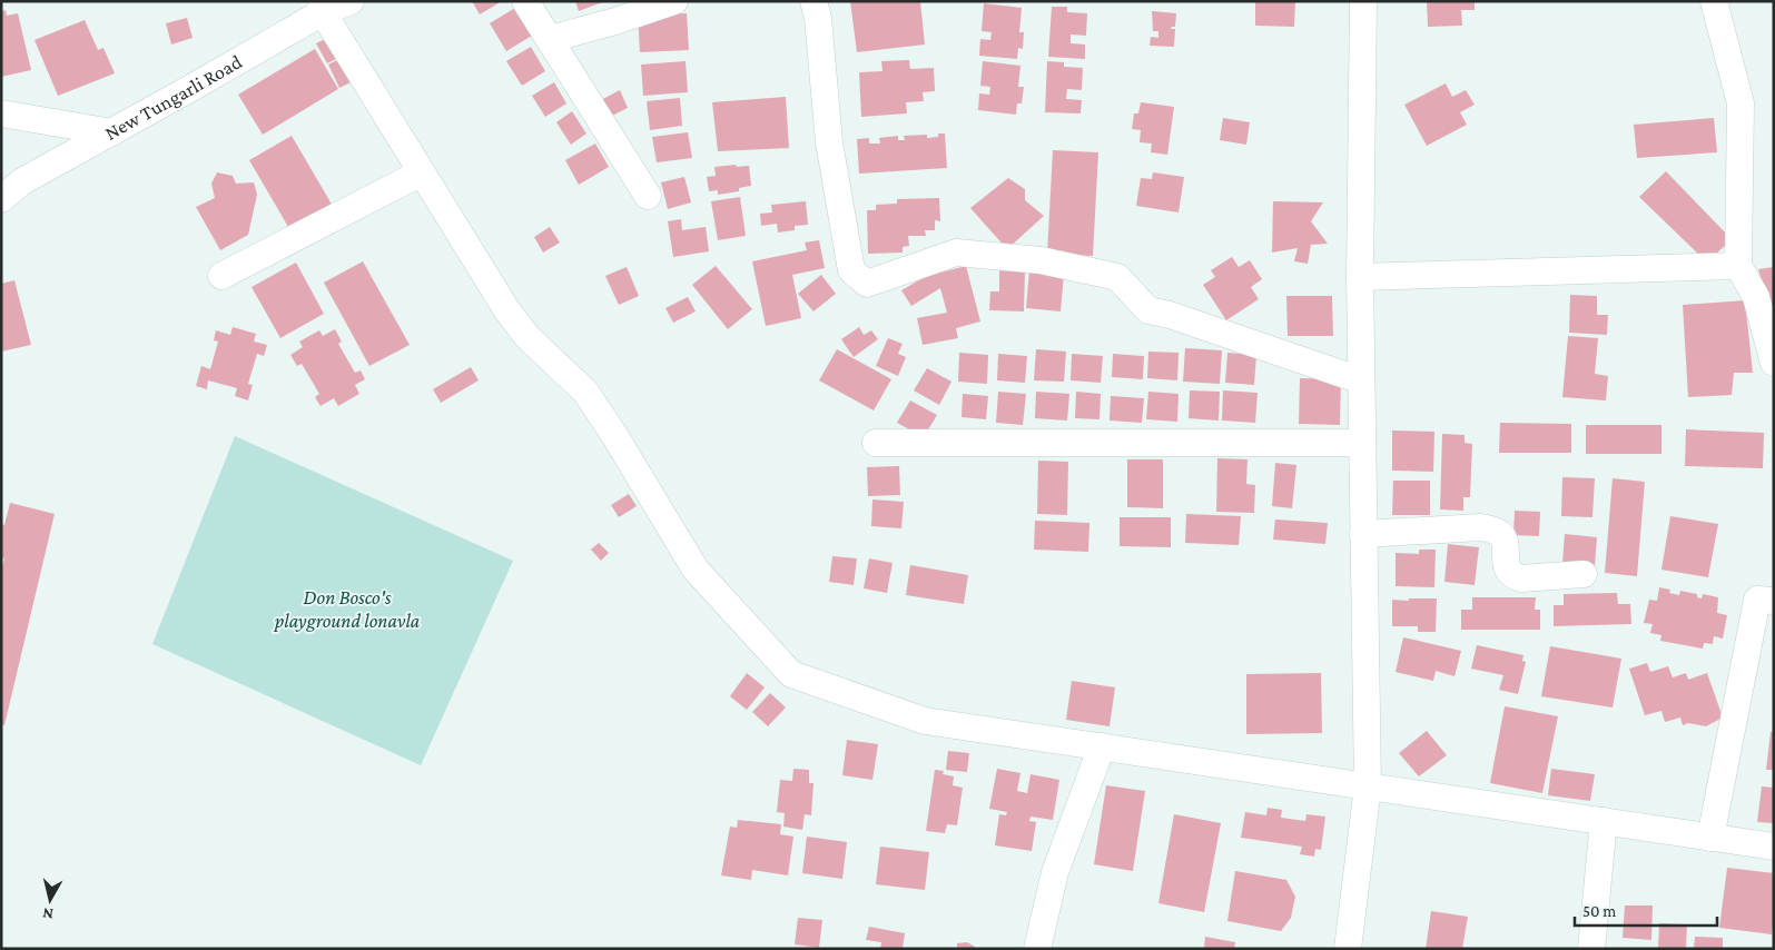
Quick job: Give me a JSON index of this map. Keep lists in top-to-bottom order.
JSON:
{
  "streets": {
    "street": ["New Tungarli Road"]
  },
  "parks": ["Don Bosco's playground lonavla"],
  "scale_bar": "50 m",
  "north": "bottom"
}
